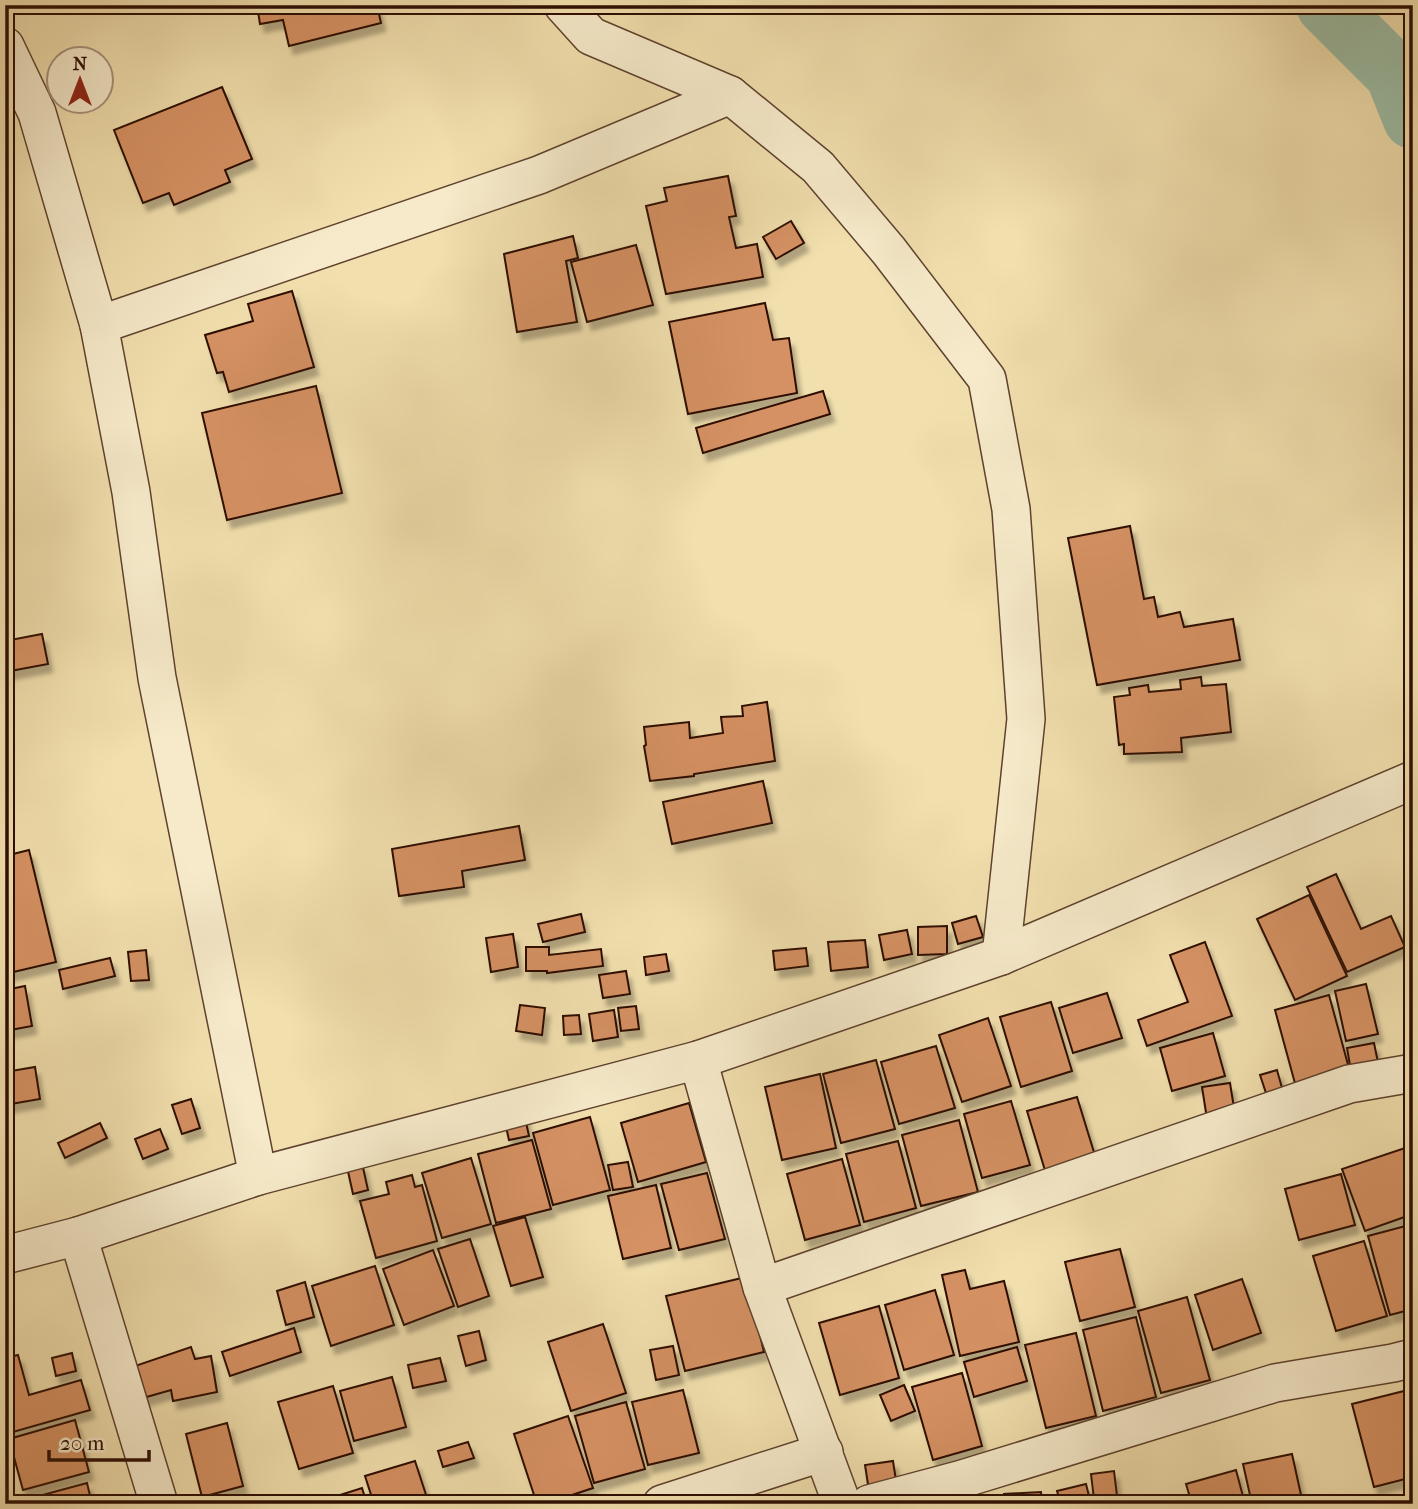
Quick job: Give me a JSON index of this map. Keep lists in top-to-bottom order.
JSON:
{
  "scale_bar": "20 m",
  "north": "top"
}
